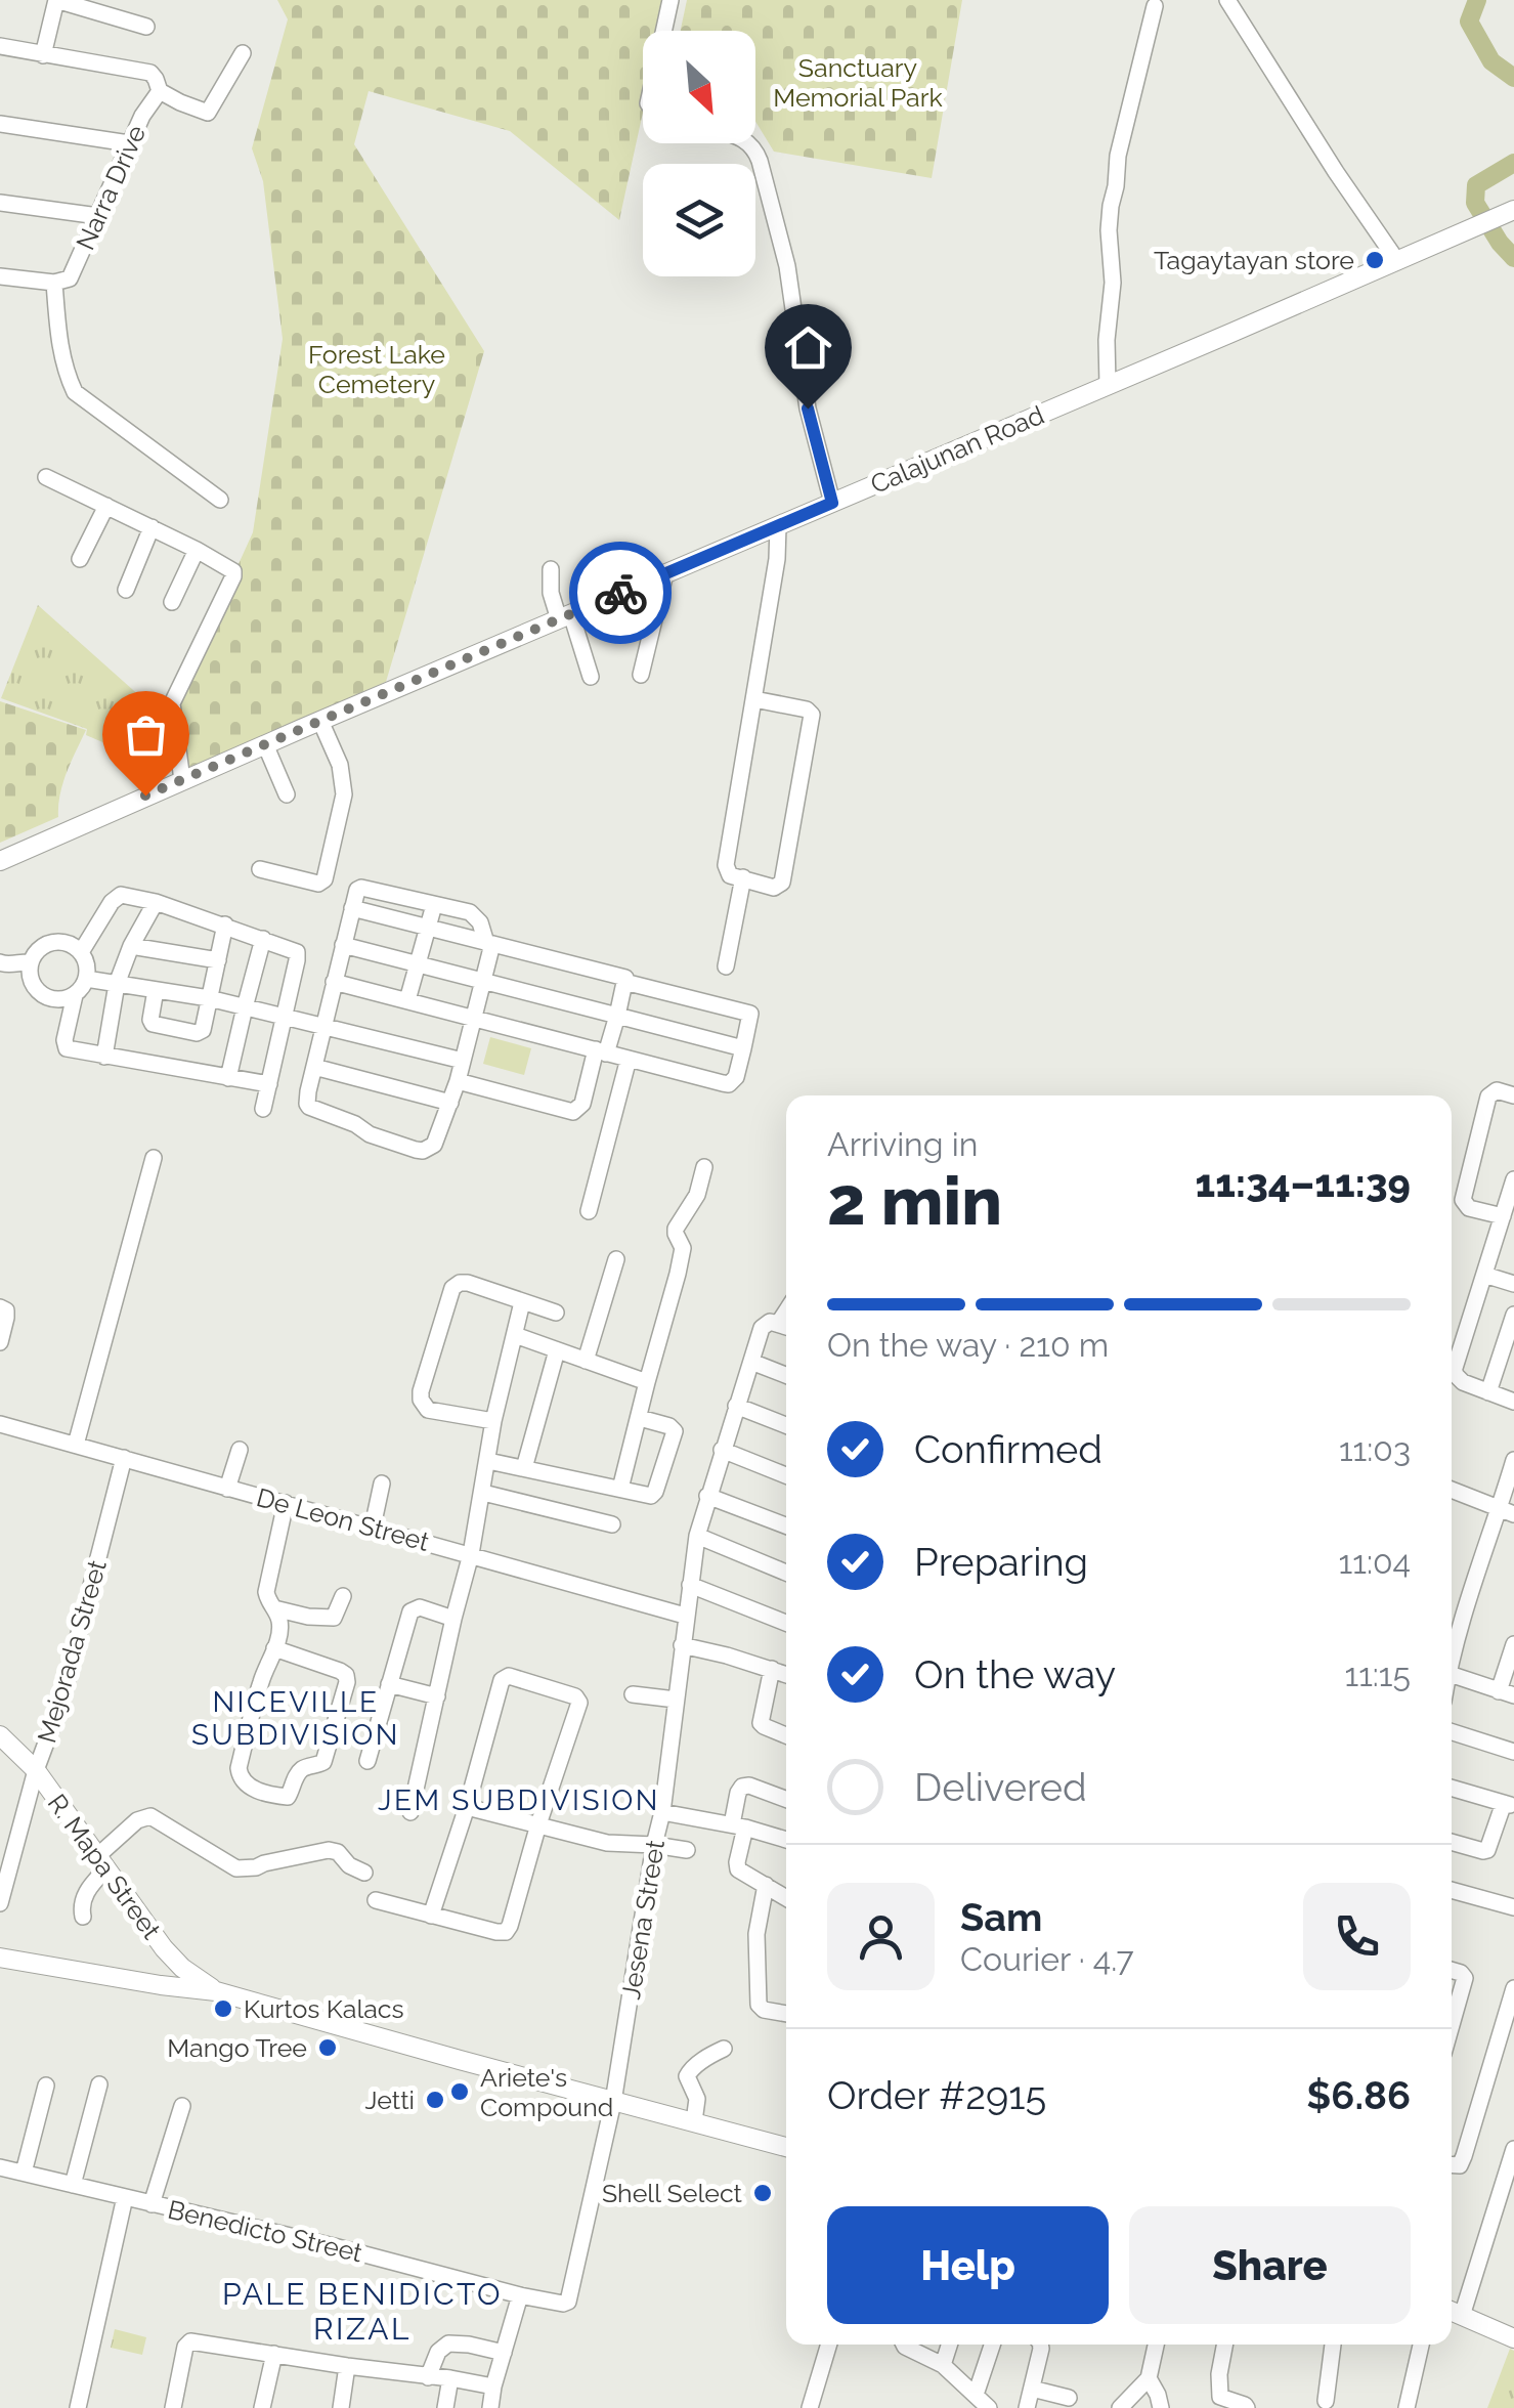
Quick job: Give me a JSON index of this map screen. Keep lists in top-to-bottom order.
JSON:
{
  "streets": {
    "main road": ["Calajunan Road", "R. Mapa Street"],
    "street": [
      "Narra Drive",
      "De Leon Street",
      "Mejorada Street",
      "Jesena Street",
      "Benedicto Street"
    ]
  },
  "crossings": [
    ["De Leon Street", "Mejorada Street"],
    ["De Leon Street", "Jesena Street"],
    ["Mejorada Street", "R. Mapa Street"],
    ["Jesena Street", "Benedicto Street"]
  ],
  "districts": ["NICEVILLE SUBDIVISION", "JEM SUBDIVISION", "PALE BENIDICTO RIZAL"],
  "parks": ["Sanctuary Memorial Park", "Forest Lake Cemetery"],
  "places": [
    "Tagaytayan store",
    "Kurtos Kalacs",
    "Mango Tree",
    "Ariete's Compound",
    "Jetti",
    "Shell Select"
  ],
  "north": "bottom right",
  "page": {
    "heading": ["2 min", "Arriving in", "11:34–11:39"],
    "panel": [
      "Sam",
      "Courier · 4.7",
      "Order #2915",
      "$6.86"
    ],
    "bar": "On the way · 210 m",
    "list": [
      ["Confirmed", "11:03"],
      ["Preparing", "11:04"],
      ["On the way", "11:15"],
      "Delivered"
    ],
    "buttons": ["Help", "Share"]
  }
}
